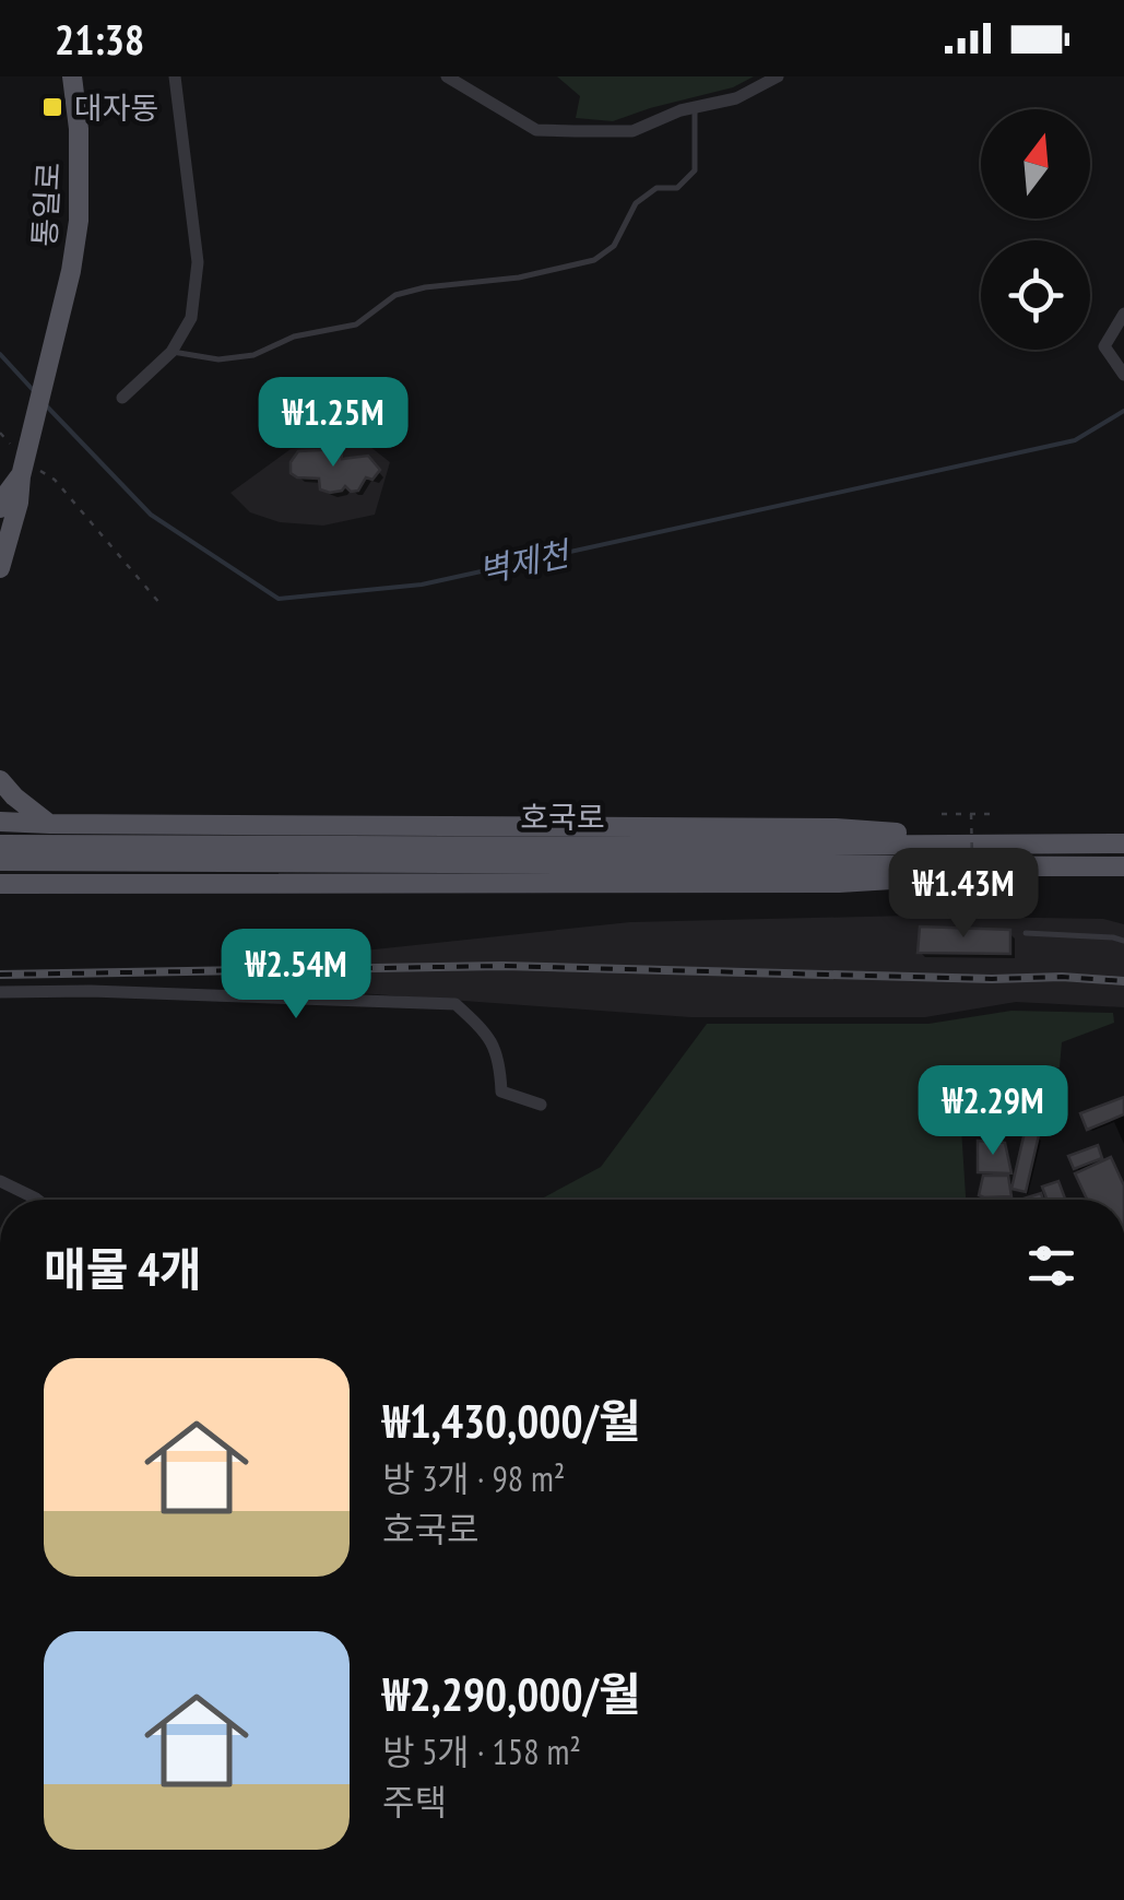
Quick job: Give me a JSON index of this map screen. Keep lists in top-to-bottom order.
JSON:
{
  "streets": {
    "main road": ["통일로", "호국로"]
  },
  "water": ["벽제천"],
  "places": {
    "transit": ["대자동"]
  },
  "north": "top",
  "page": {
    "status": "21:38",
    "price": [
      "₩1.25M",
      "₩1.43M",
      "₩2.54M",
      "₩2.29M"
    ],
    "heading": "매물 4개",
    "list": [
      {
        "name": "₩1,430,000/월",
        "note": "방 3개 · 98 m² · 호국로"
      },
      {
        "name": "₩2,290,000/월",
        "note": "방 5개 · 158 m² · 주택"
      }
    ]
  }
}
